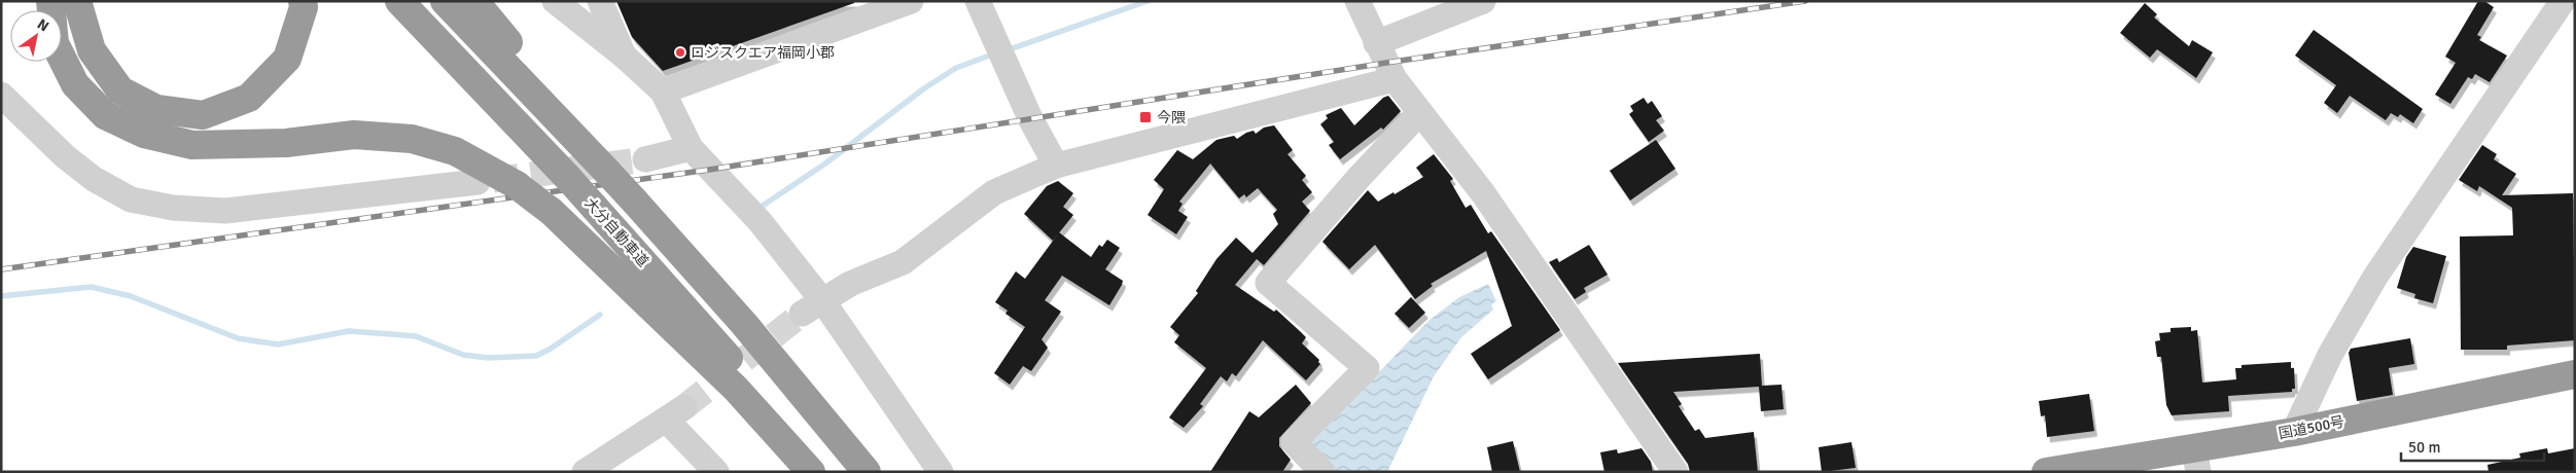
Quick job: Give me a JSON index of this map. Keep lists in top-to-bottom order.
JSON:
{
  "streets": {
    "highway": ["大分自動車道", "国道500号"]
  },
  "places": {
    "other": ["ロジスクエア福岡小郡"],
    "transit": ["今隈"]
  },
  "scale_bar": "50 m",
  "north": "top right"
}
